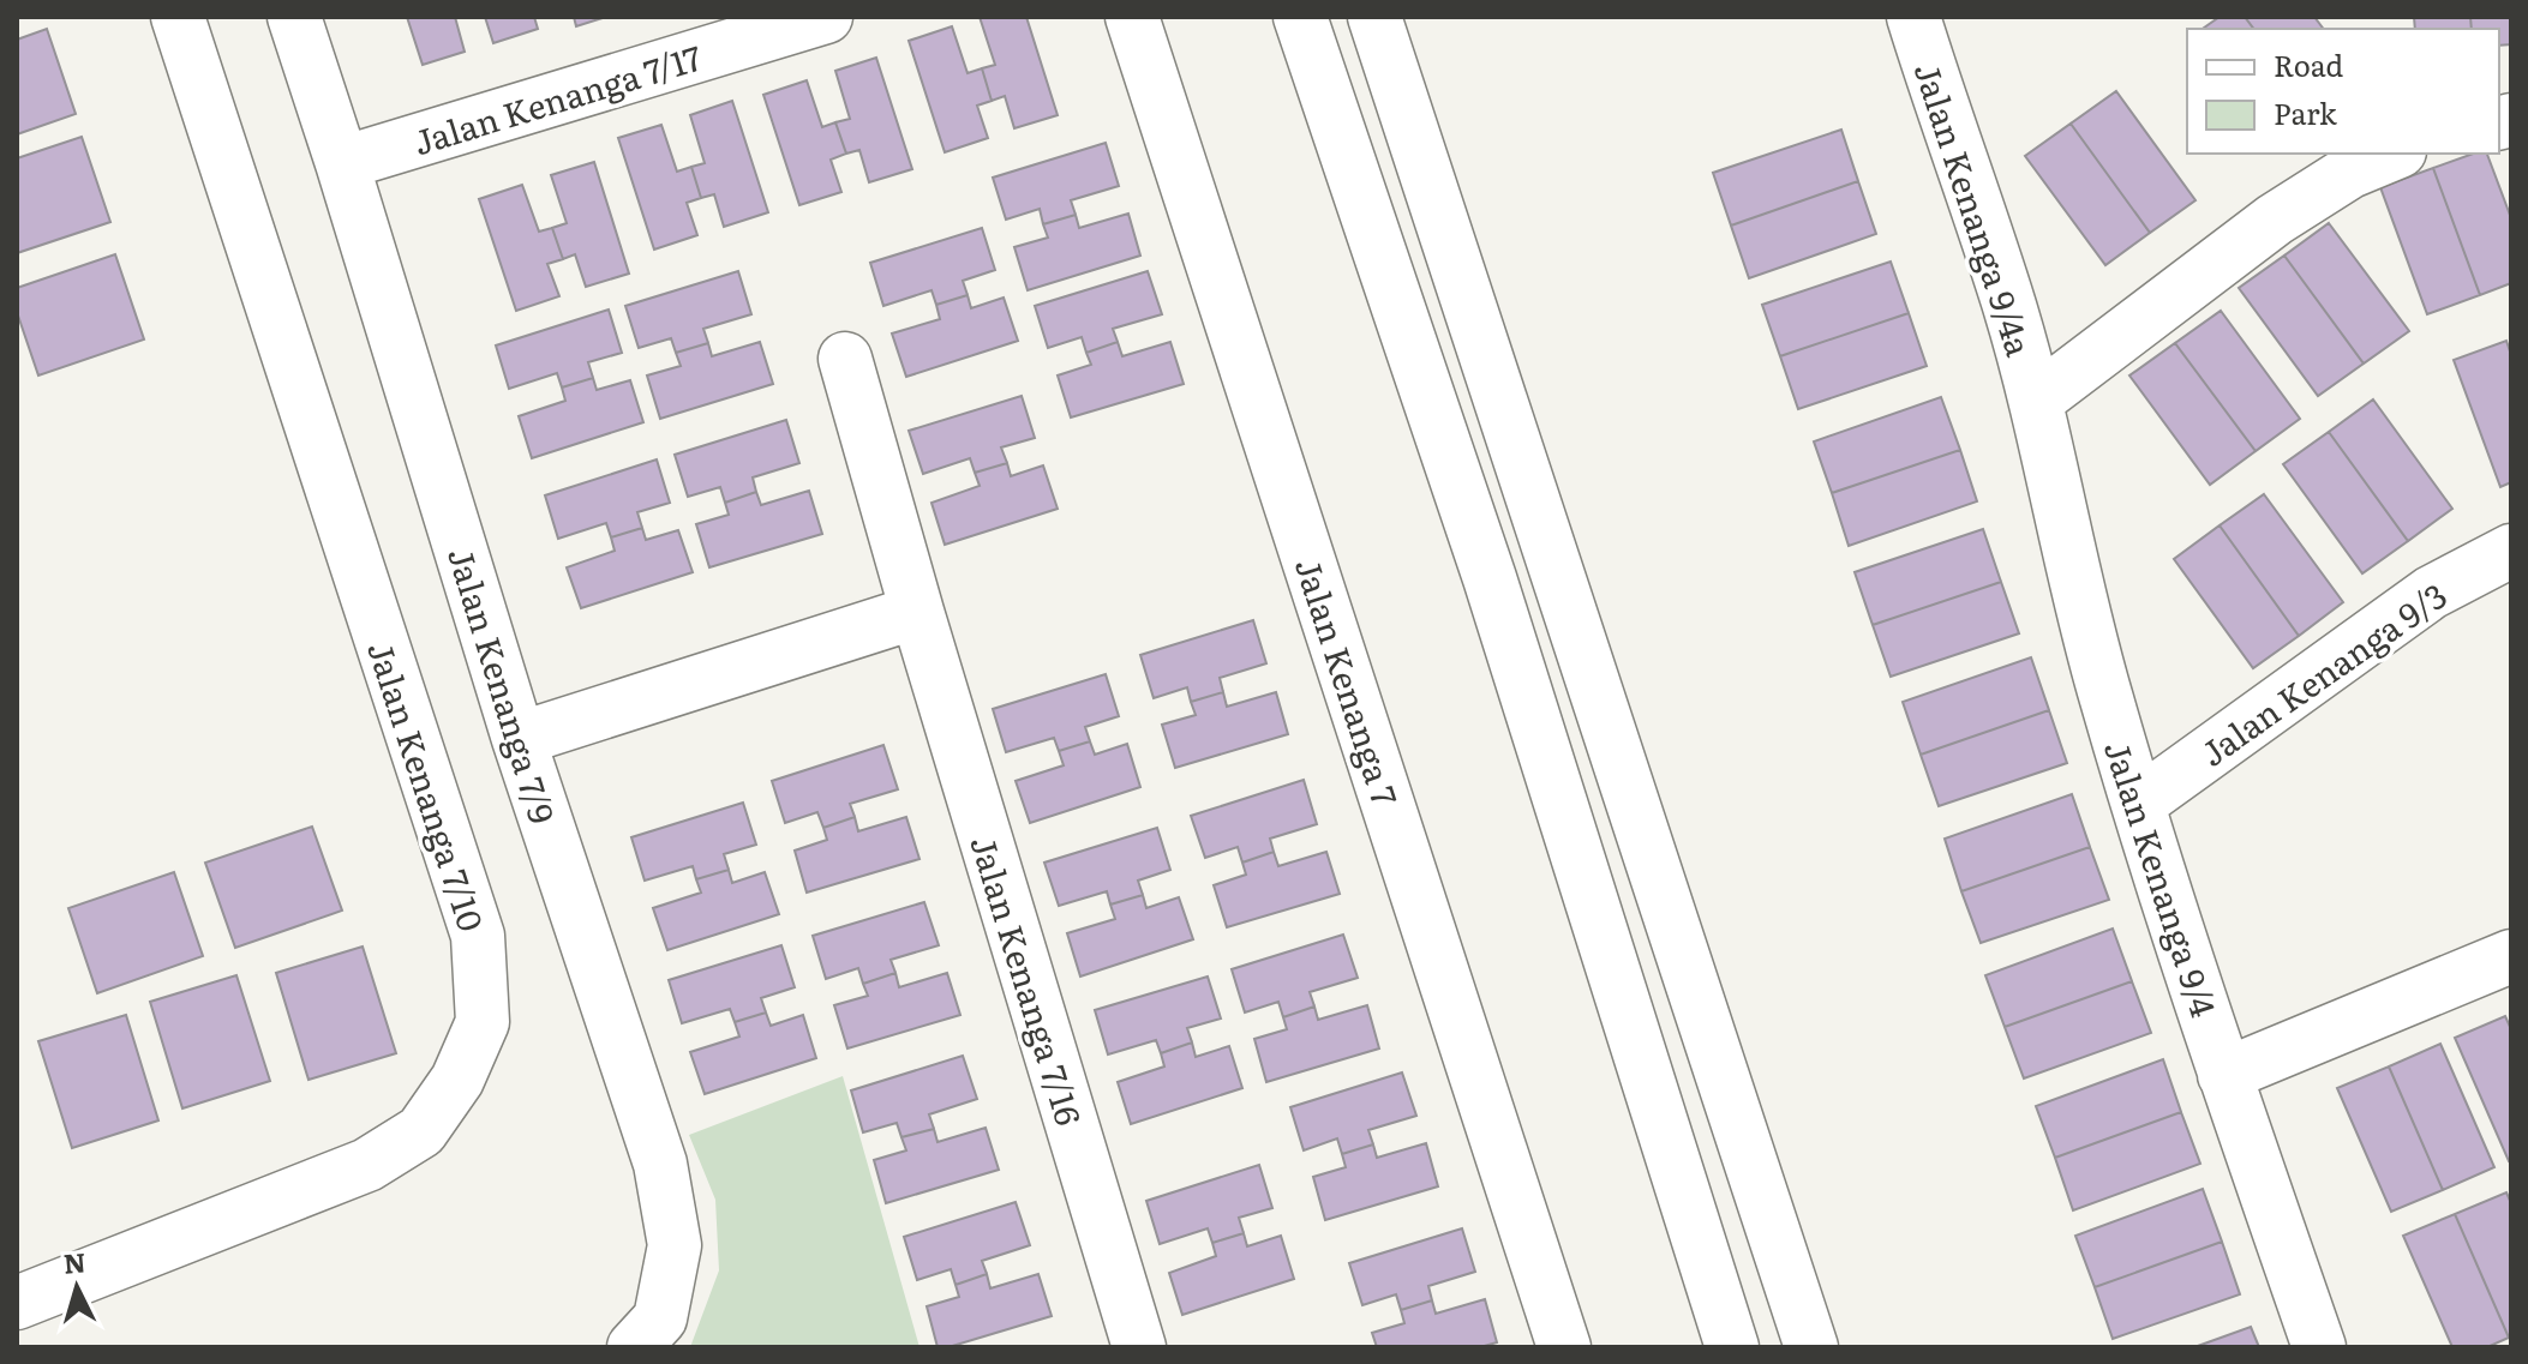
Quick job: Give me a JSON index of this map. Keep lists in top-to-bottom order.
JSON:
{
  "streets": {
    "street": [
      "Jalan Kenanga 7/17",
      "Jalan Kenanga 9/4a",
      "Jalan Kenanga 9/3",
      "Jalan Kenanga 7",
      "Jalan Kenanga 7/9",
      "Jalan Kenanga 7/10",
      "Jalan Kenanga 9/4",
      "Jalan Kenanga 7/16"
    ]
  },
  "crossings": [
    ["Jalan Kenanga 7/17", "Jalan Kenanga 7/9"],
    ["Jalan Kenanga 9/4a", "Jalan Kenanga 9/4"],
    ["Jalan Kenanga 9/3", "Jalan Kenanga 9/4"]
  ],
  "legend": ["Road", "Park"],
  "north": "top"
}
